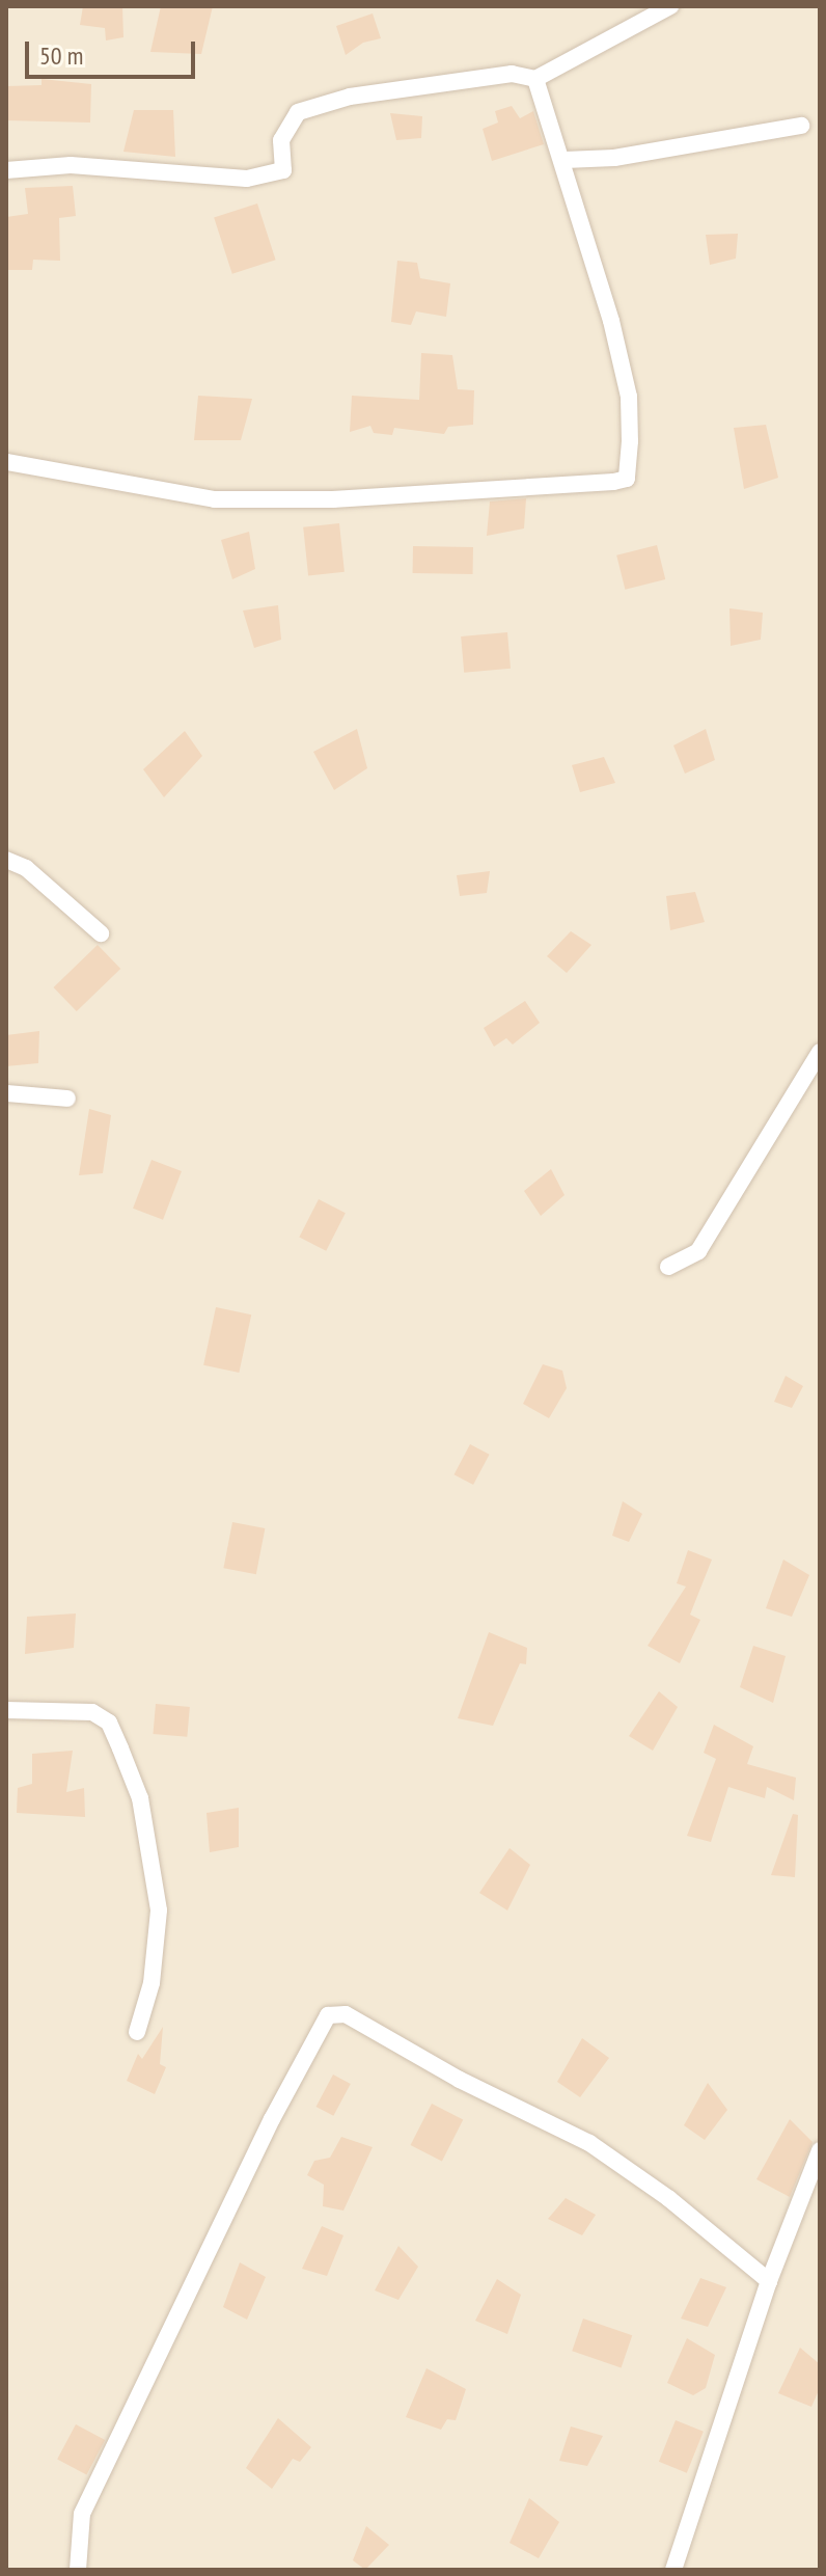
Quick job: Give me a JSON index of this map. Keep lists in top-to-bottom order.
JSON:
{
  "scale_bar": "50 m"
}
